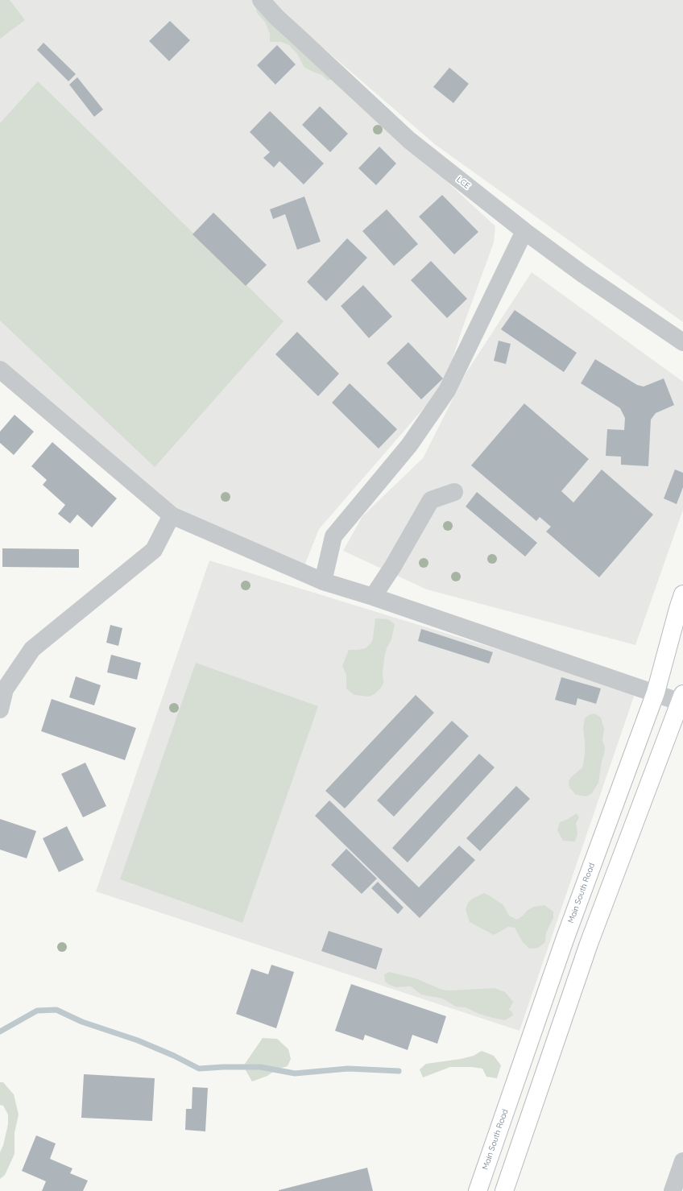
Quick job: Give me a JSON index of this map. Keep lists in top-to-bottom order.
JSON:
{
  "streets": {
    "main road": ["Main South Road"],
    "street": ["LCE"]
  }
}
